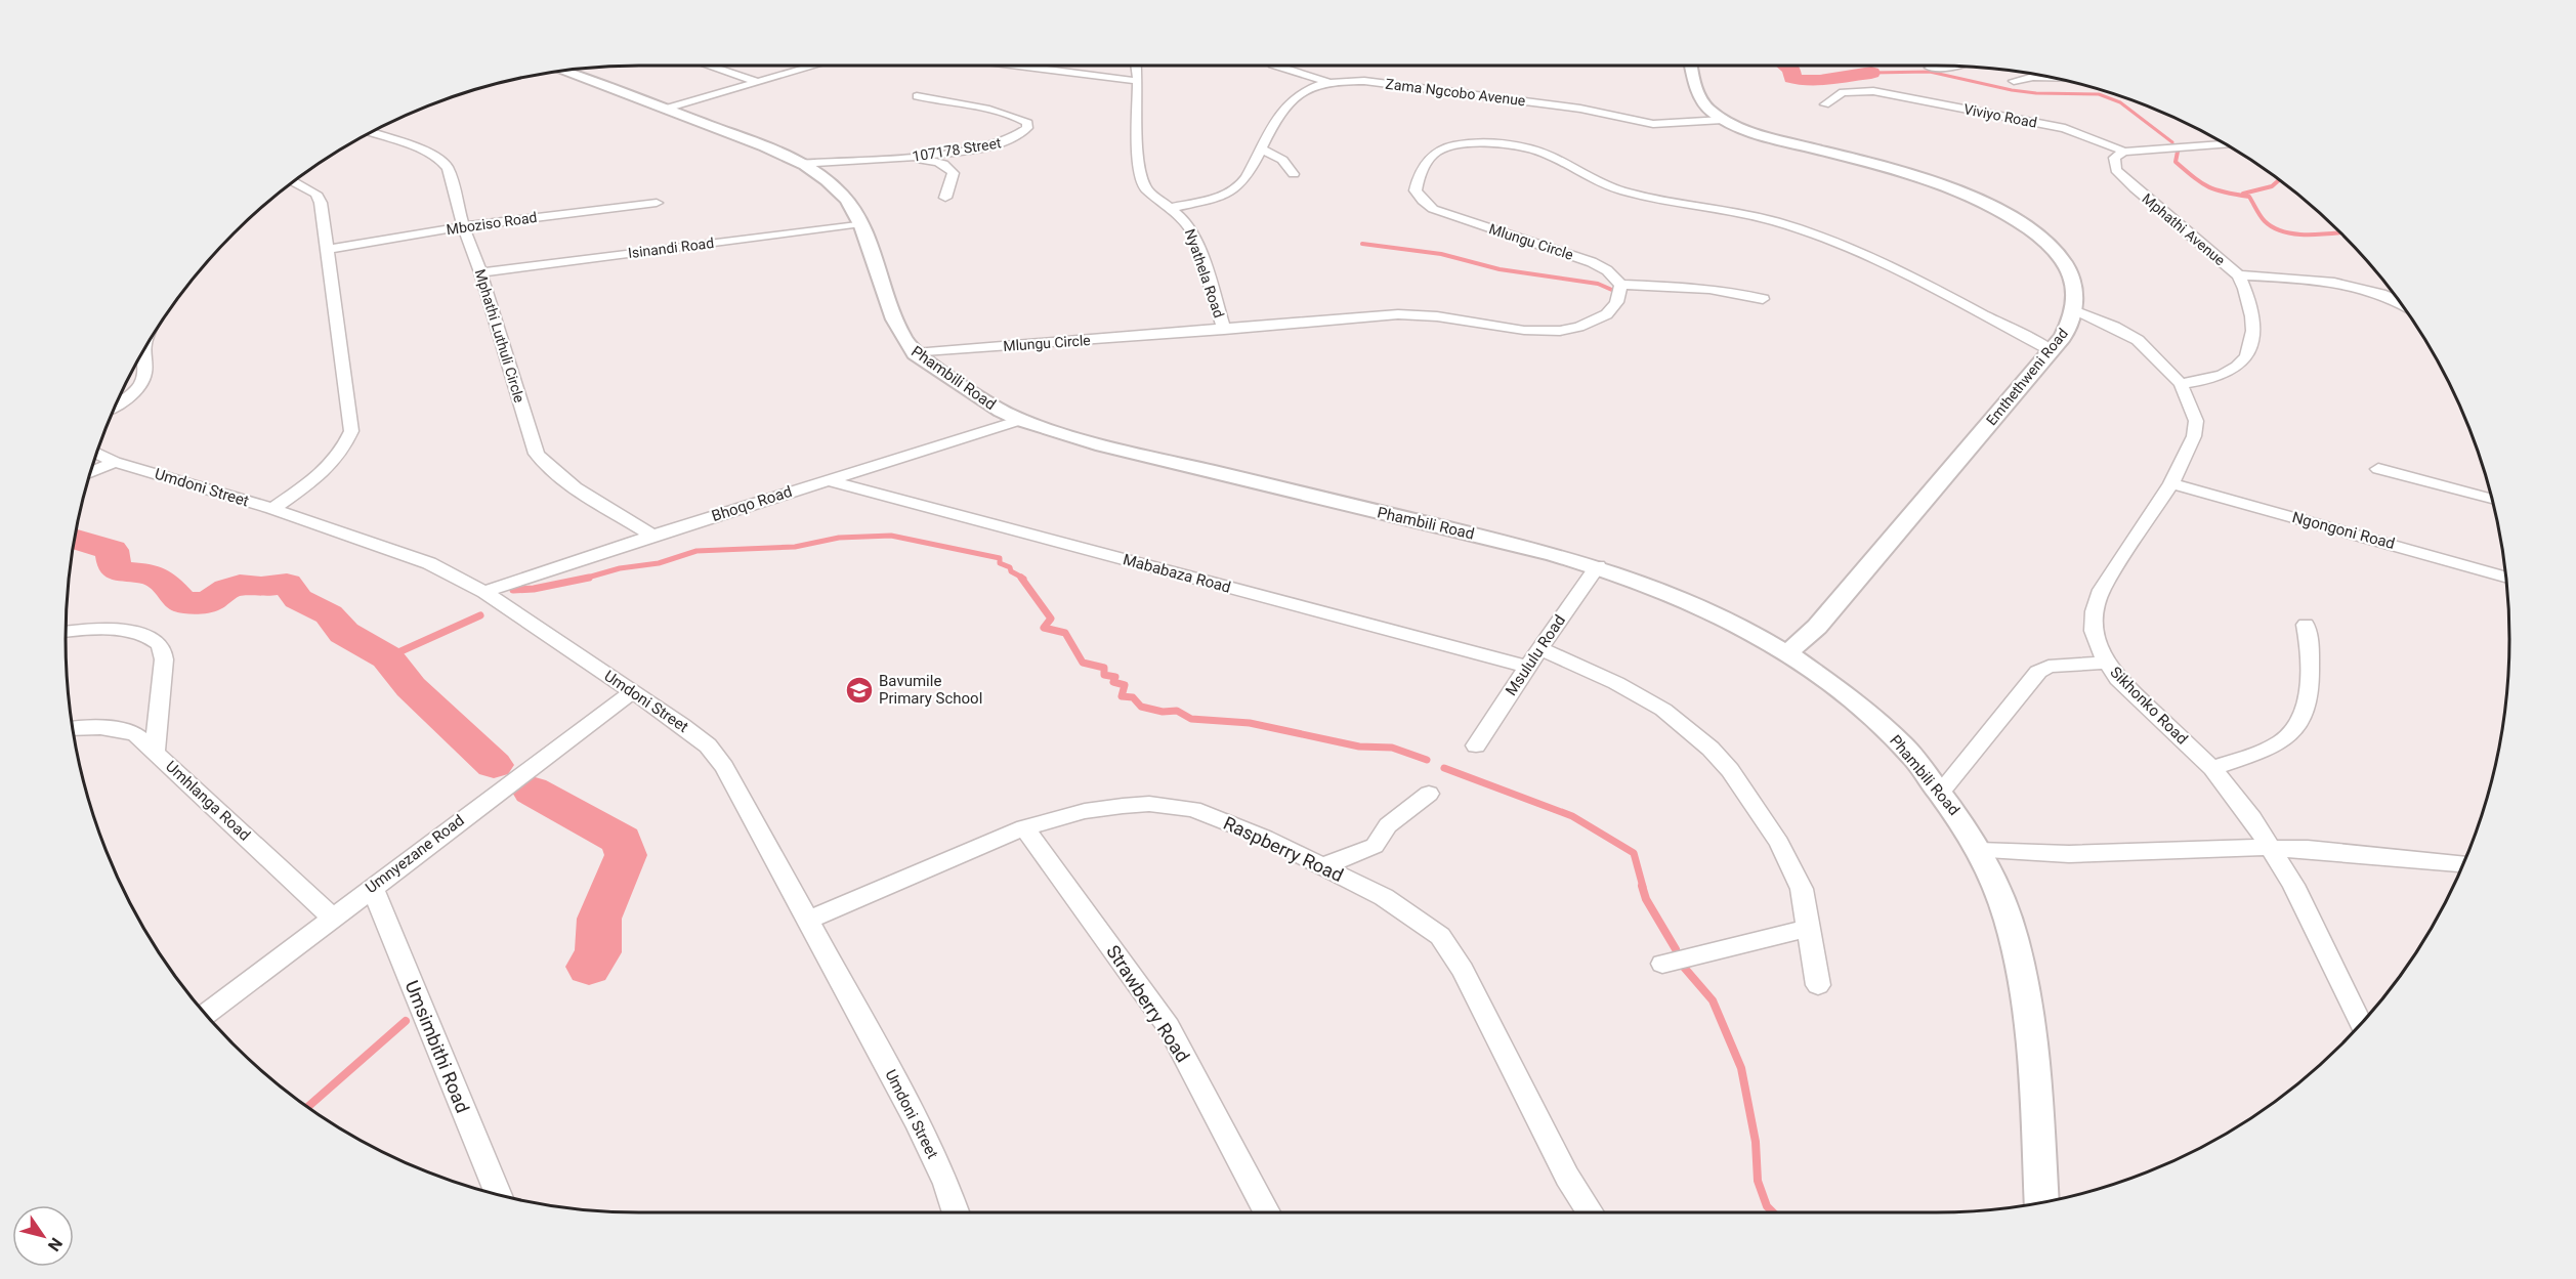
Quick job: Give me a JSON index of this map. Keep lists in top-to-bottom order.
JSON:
{
  "streets": {
    "street": [
      "Zama Ngcobo Avenue",
      "Viviyo Road",
      "107178 Street",
      "Mboziso Road",
      "Mphathi Avenue",
      "Mlungu Circle",
      "Isinandi Road",
      "Nyathela Road",
      "Mphathi Luthuli Circle",
      "Emthethweni Road",
      "Phambili Road",
      "Umdoni Street",
      "Bhoqo Road",
      "Ngongoni Road",
      "Mababaza Road",
      "Msululu Road",
      "Sikhonko Road",
      "Umhlanga Road",
      "Raspberry Road",
      "Umnyezane Road",
      "Strawberry Road",
      "Umsimbithi Road"
    ]
  },
  "crossings": [
    ["Zama Ngcobo Avenue", "Nyathela Road"],
    ["Zama Ngcobo Avenue", "Emthethweni Road"],
    ["Viviyo Road", "Mphathi Avenue"],
    ["107178 Street", "Phambili Road"],
    ["Mboziso Road", "Mphathi Luthuli Circle"],
    ["Mphathi Avenue", "Sikhonko Road"],
    ["Mlungu Circle", "Nyathela Road"],
    ["Mlungu Circle", "Emthethweni Road"],
    ["Mlungu Circle", "Phambili Road"],
    ["Isinandi Road", "Mphathi Luthuli Circle"],
    ["Isinandi Road", "Phambili Road"],
    ["Mphathi Luthuli Circle", "Bhoqo Road"],
    ["Emthethweni Road", "Phambili Road"],
    ["Emthethweni Road", "Sikhonko Road"],
    ["Phambili Road", "Bhoqo Road"],
    ["Phambili Road", "Msululu Road"],
    ["Umdoni Street", "Bhoqo Road"],
    ["Umdoni Street", "Raspberry Road"],
    ["Umdoni Street", "Umnyezane Road"],
    ["Bhoqo Road", "Mababaza Road"],
    ["Ngongoni Road", "Sikhonko Road"],
    ["Mababaza Road", "Msululu Road"],
    ["Umhlanga Road", "Umnyezane Road"],
    ["Raspberry Road", "Strawberry Road"],
    ["Umnyezane Road", "Umsimbithi Road"]
  ],
  "places": {
    "school or university": ["Bavumile Primary School"]
  },
  "north": "bottom right"
}
